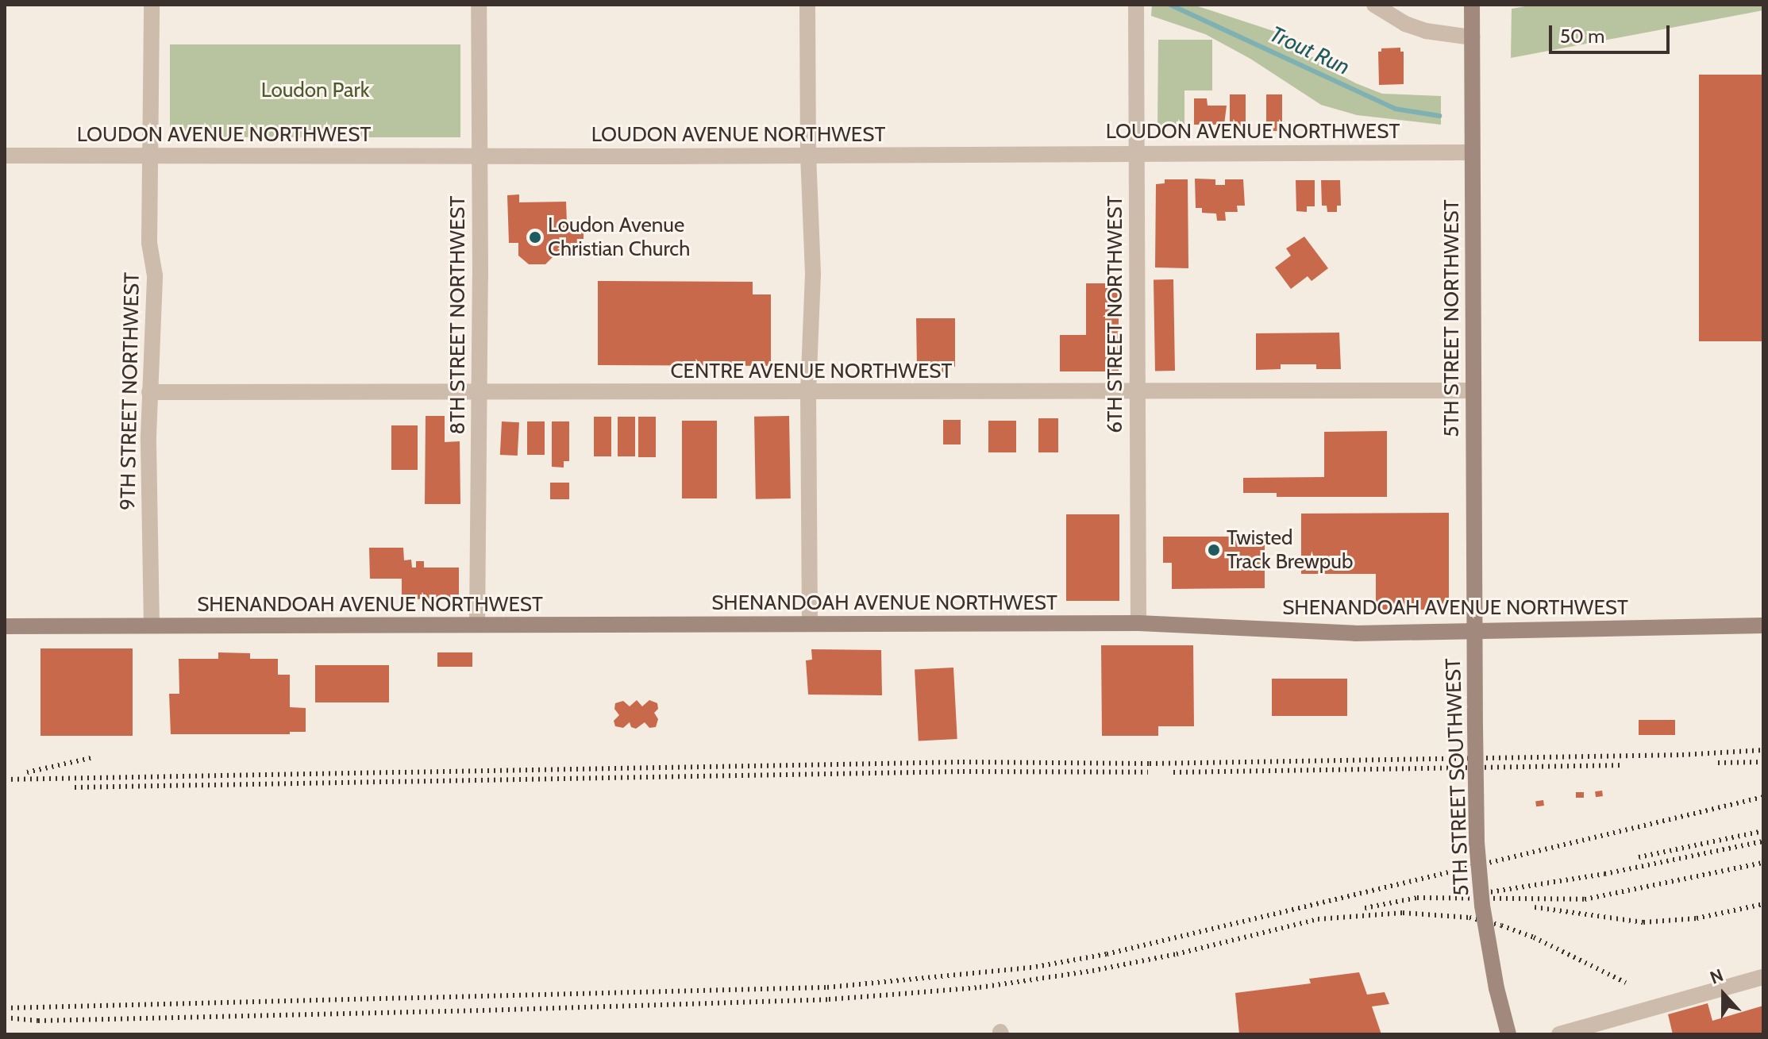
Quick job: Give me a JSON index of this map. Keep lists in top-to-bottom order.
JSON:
{
  "streets": {
    "street": [
      "LOUDON AVENUE NORTHWEST",
      "6TH STREET NORTHWEST",
      "8TH STREET NORTHWEST",
      "5TH STREET NORTHWEST",
      "CENTRE AVENUE NORTHWEST",
      "9TH STREET NORTHWEST",
      "SHENANDOAH AVENUE NORTHWEST",
      "5TH STREET SOUTHWEST"
    ]
  },
  "crossings": [
    ["LOUDON AVENUE NORTHWEST", "6TH STREET NORTHWEST"],
    ["LOUDON AVENUE NORTHWEST", "8TH STREET NORTHWEST"],
    ["LOUDON AVENUE NORTHWEST", "5TH STREET NORTHWEST"],
    ["LOUDON AVENUE NORTHWEST", "9TH STREET NORTHWEST"],
    ["6TH STREET NORTHWEST", "CENTRE AVENUE NORTHWEST"],
    ["6TH STREET NORTHWEST", "SHENANDOAH AVENUE NORTHWEST"],
    ["8TH STREET NORTHWEST", "CENTRE AVENUE NORTHWEST"],
    ["8TH STREET NORTHWEST", "SHENANDOAH AVENUE NORTHWEST"],
    ["5TH STREET NORTHWEST", "CENTRE AVENUE NORTHWEST"],
    ["5TH STREET NORTHWEST", "SHENANDOAH AVENUE NORTHWEST"],
    ["5TH STREET NORTHWEST", "5TH STREET SOUTHWEST"],
    ["CENTRE AVENUE NORTHWEST", "9TH STREET NORTHWEST"],
    ["9TH STREET NORTHWEST", "SHENANDOAH AVENUE NORTHWEST"],
    ["SHENANDOAH AVENUE NORTHWEST", "5TH STREET SOUTHWEST"]
  ],
  "water": ["Trout Run"],
  "parks": ["Loudon Park"],
  "places": ["Loudon Avenue Christian Church", "Twisted Track Brewpub"],
  "scale_bar": "50 m",
  "north": "top"
}
